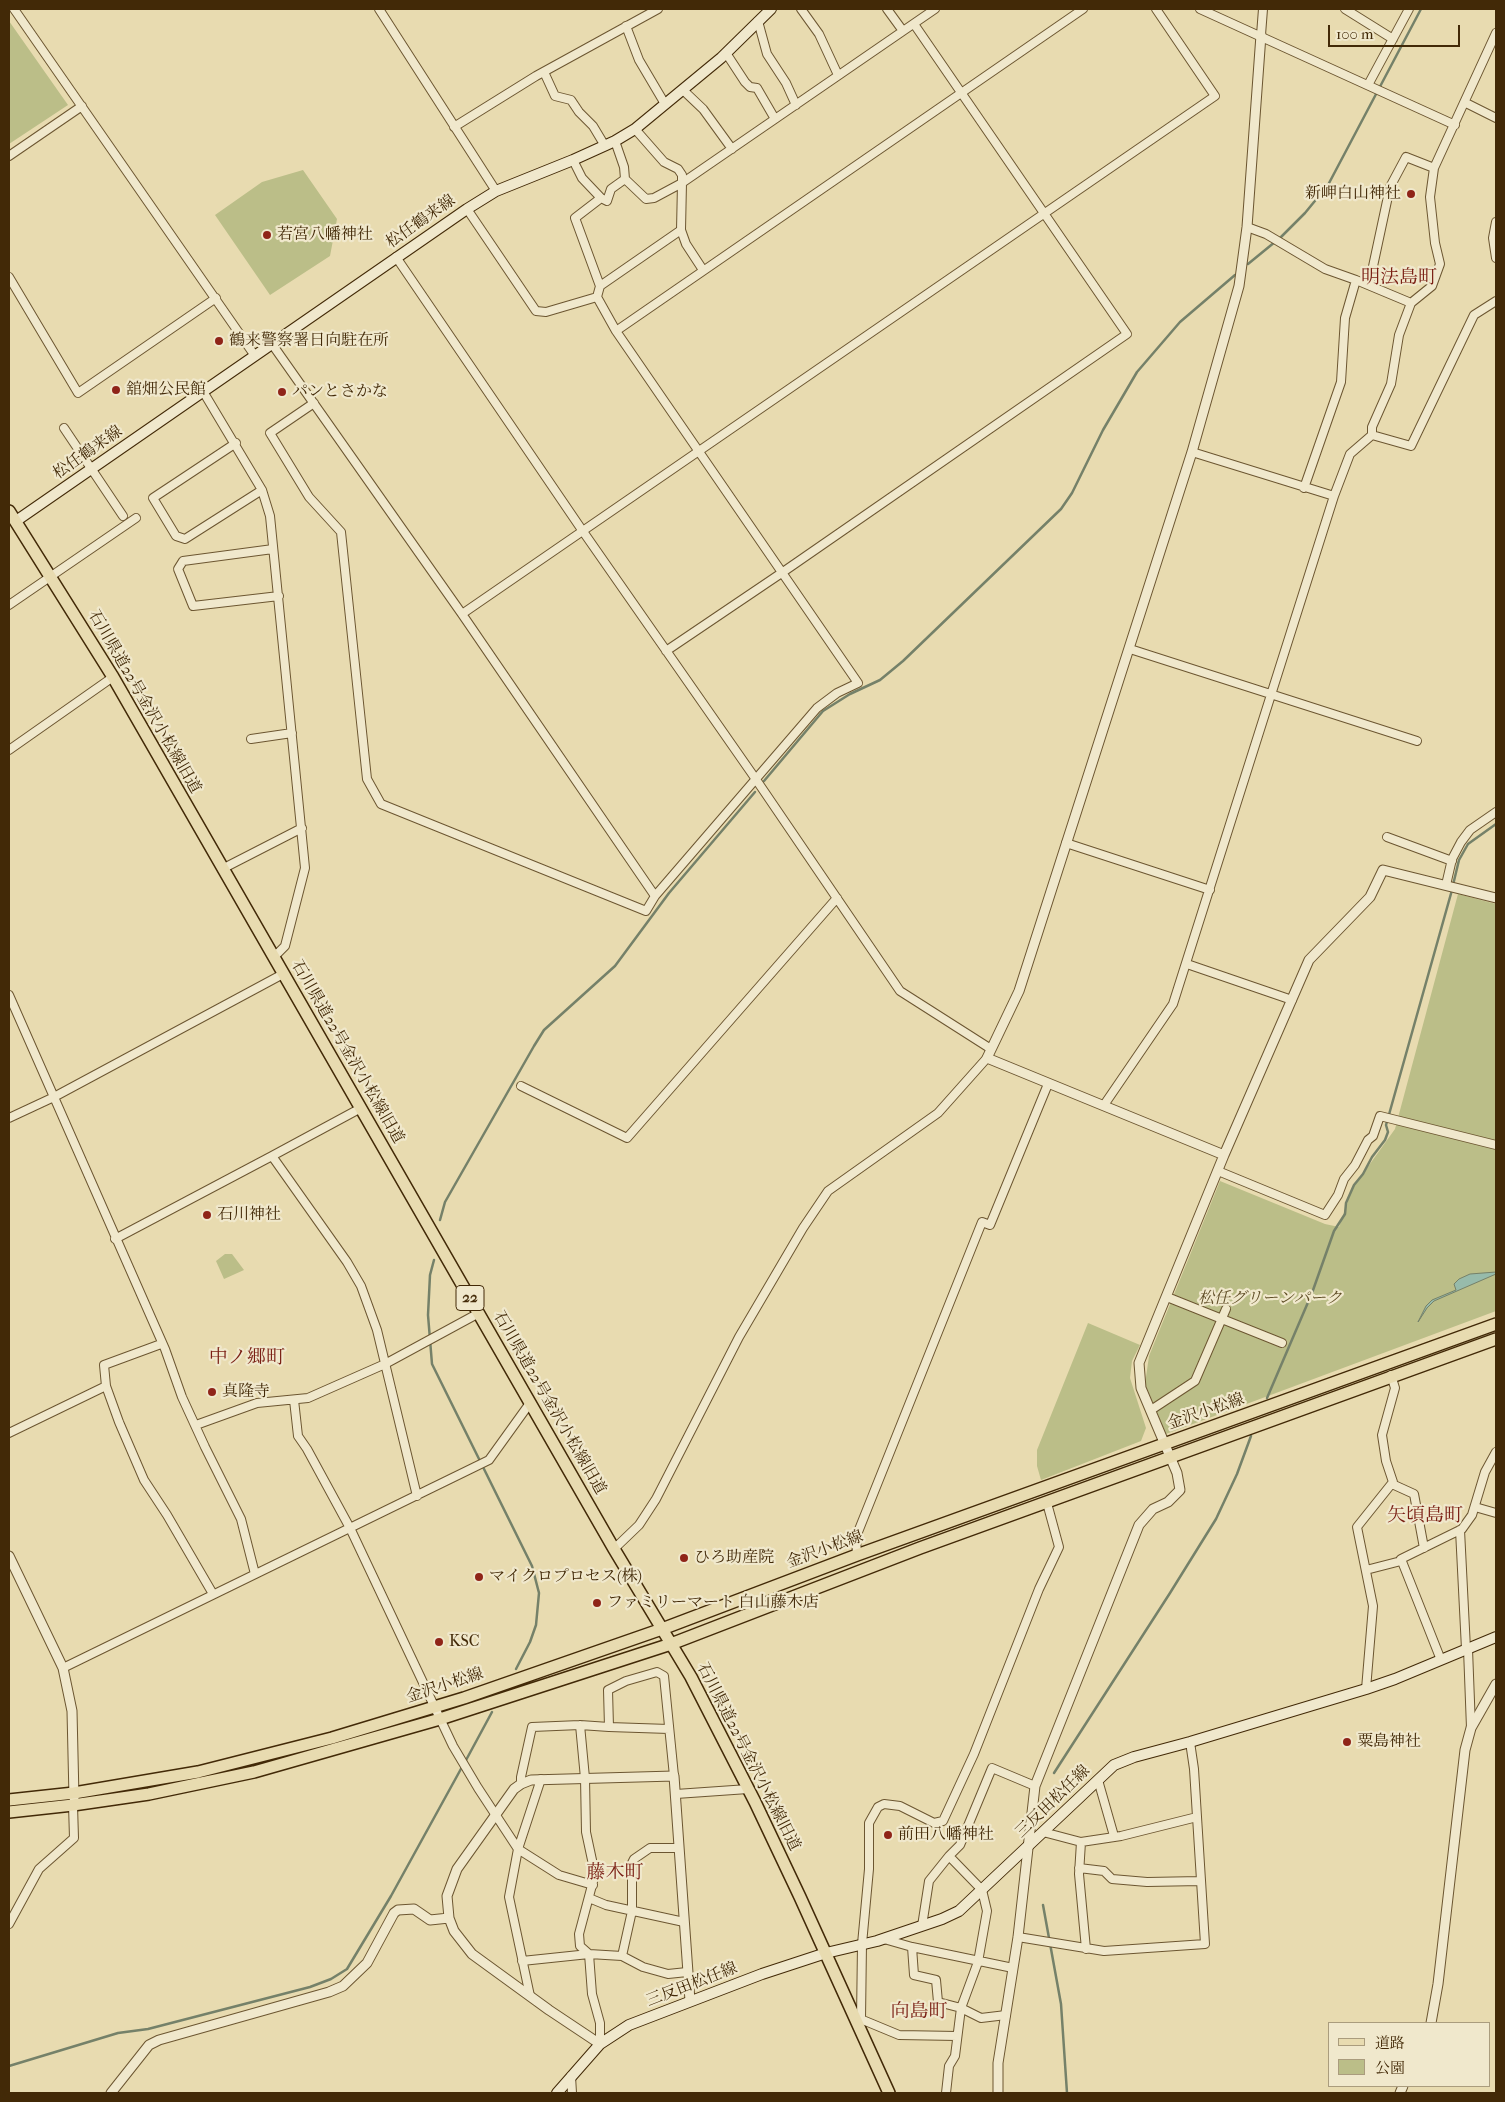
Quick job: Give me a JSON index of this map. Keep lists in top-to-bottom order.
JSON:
{
  "streets": {
    "main road": [
      "松任鶴来線",
      "石川県道22号金沢小松線旧道",
      "22",
      "金沢小松線",
      "三反田松任線"
    ]
  },
  "crossings": [
    ["松任鶴来線", "石川県道22号金沢小松線旧道"],
    ["石川県道22号金沢小松線旧道", "金沢小松線"],
    ["石川県道22号金沢小松線旧道", "三反田松任線"]
  ],
  "districts": [
    "明法島町",
    "中ノ郷町",
    "矢頃島町",
    "藤木町",
    "向島町"
  ],
  "parks": ["松任グリーンパーク"],
  "places": [
    "新岬白山神社",
    "若宮八幡神社",
    "鶴来警察署日向駐在所",
    "舘畑公民館",
    "パンとさかな",
    "石川神社",
    "真隆寺",
    "ひろ助産院",
    "マイクロプロセス(株)",
    "ファミリーマート 白山藤木店",
    "KSC",
    "粟島神社",
    "前田八幡神社"
  ],
  "legend": ["道路", "公園"],
  "scale_bar": "100 m"
}
